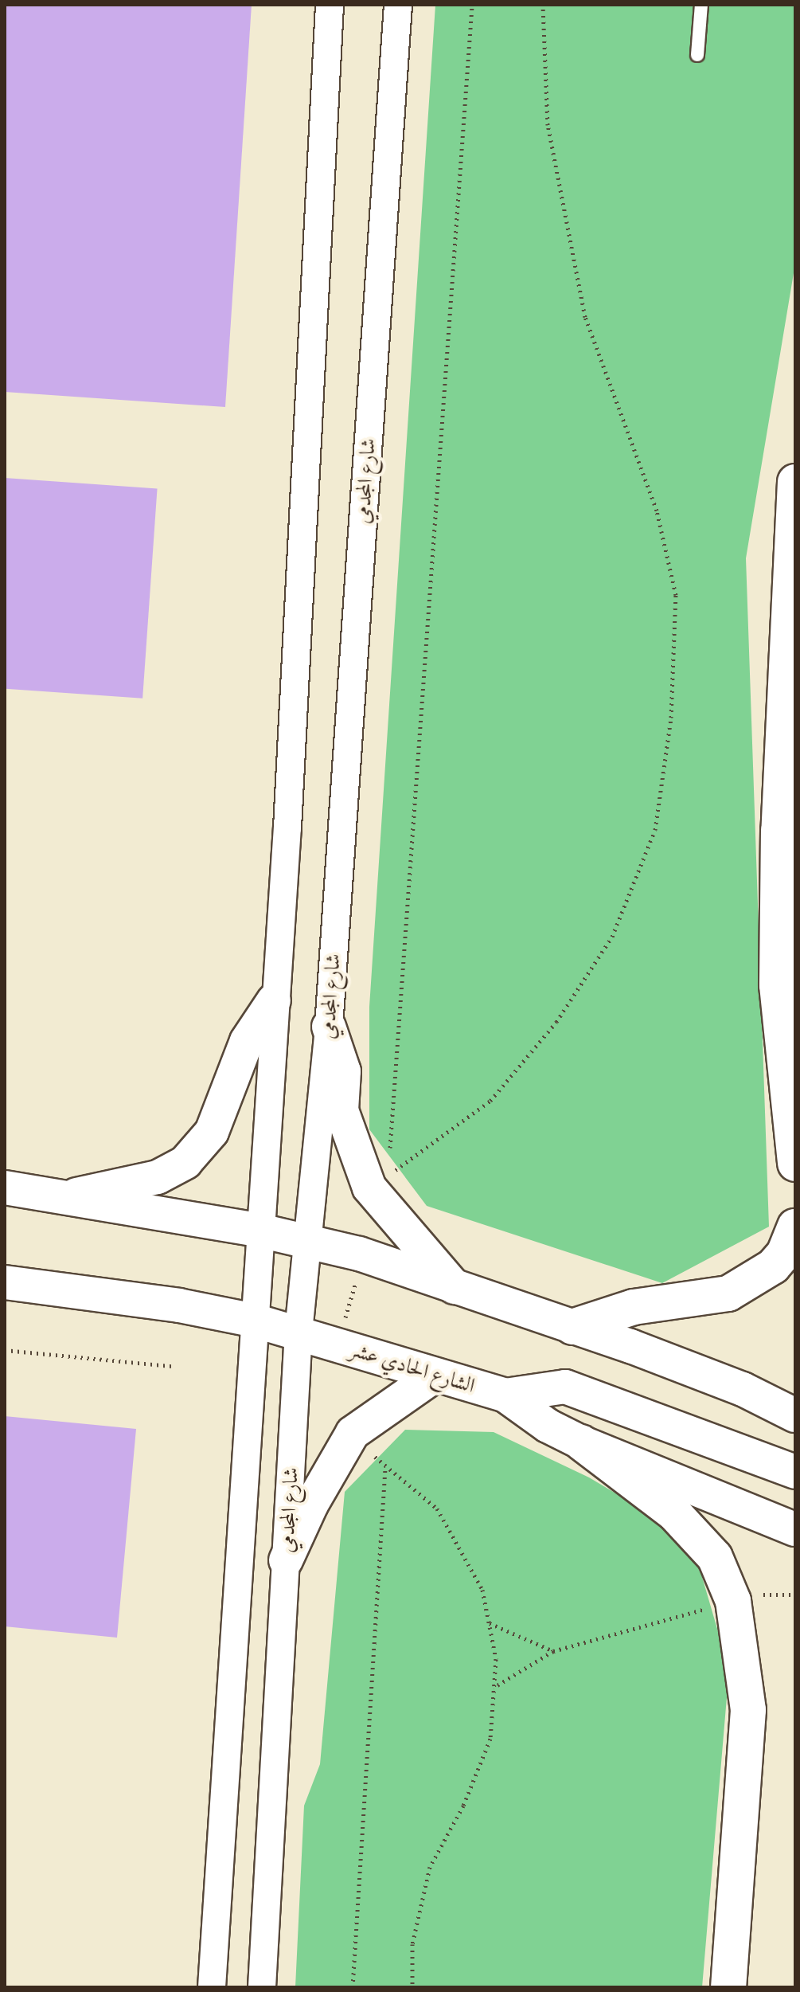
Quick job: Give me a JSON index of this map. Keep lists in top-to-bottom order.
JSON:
{
  "streets": {
    "street": ["شارع المجدمي", "الشارع الحادي عشر"]
  },
  "crossings": [
    ["شارع المجدمي", "الشارع الحادي عشر"]
  ]
}
